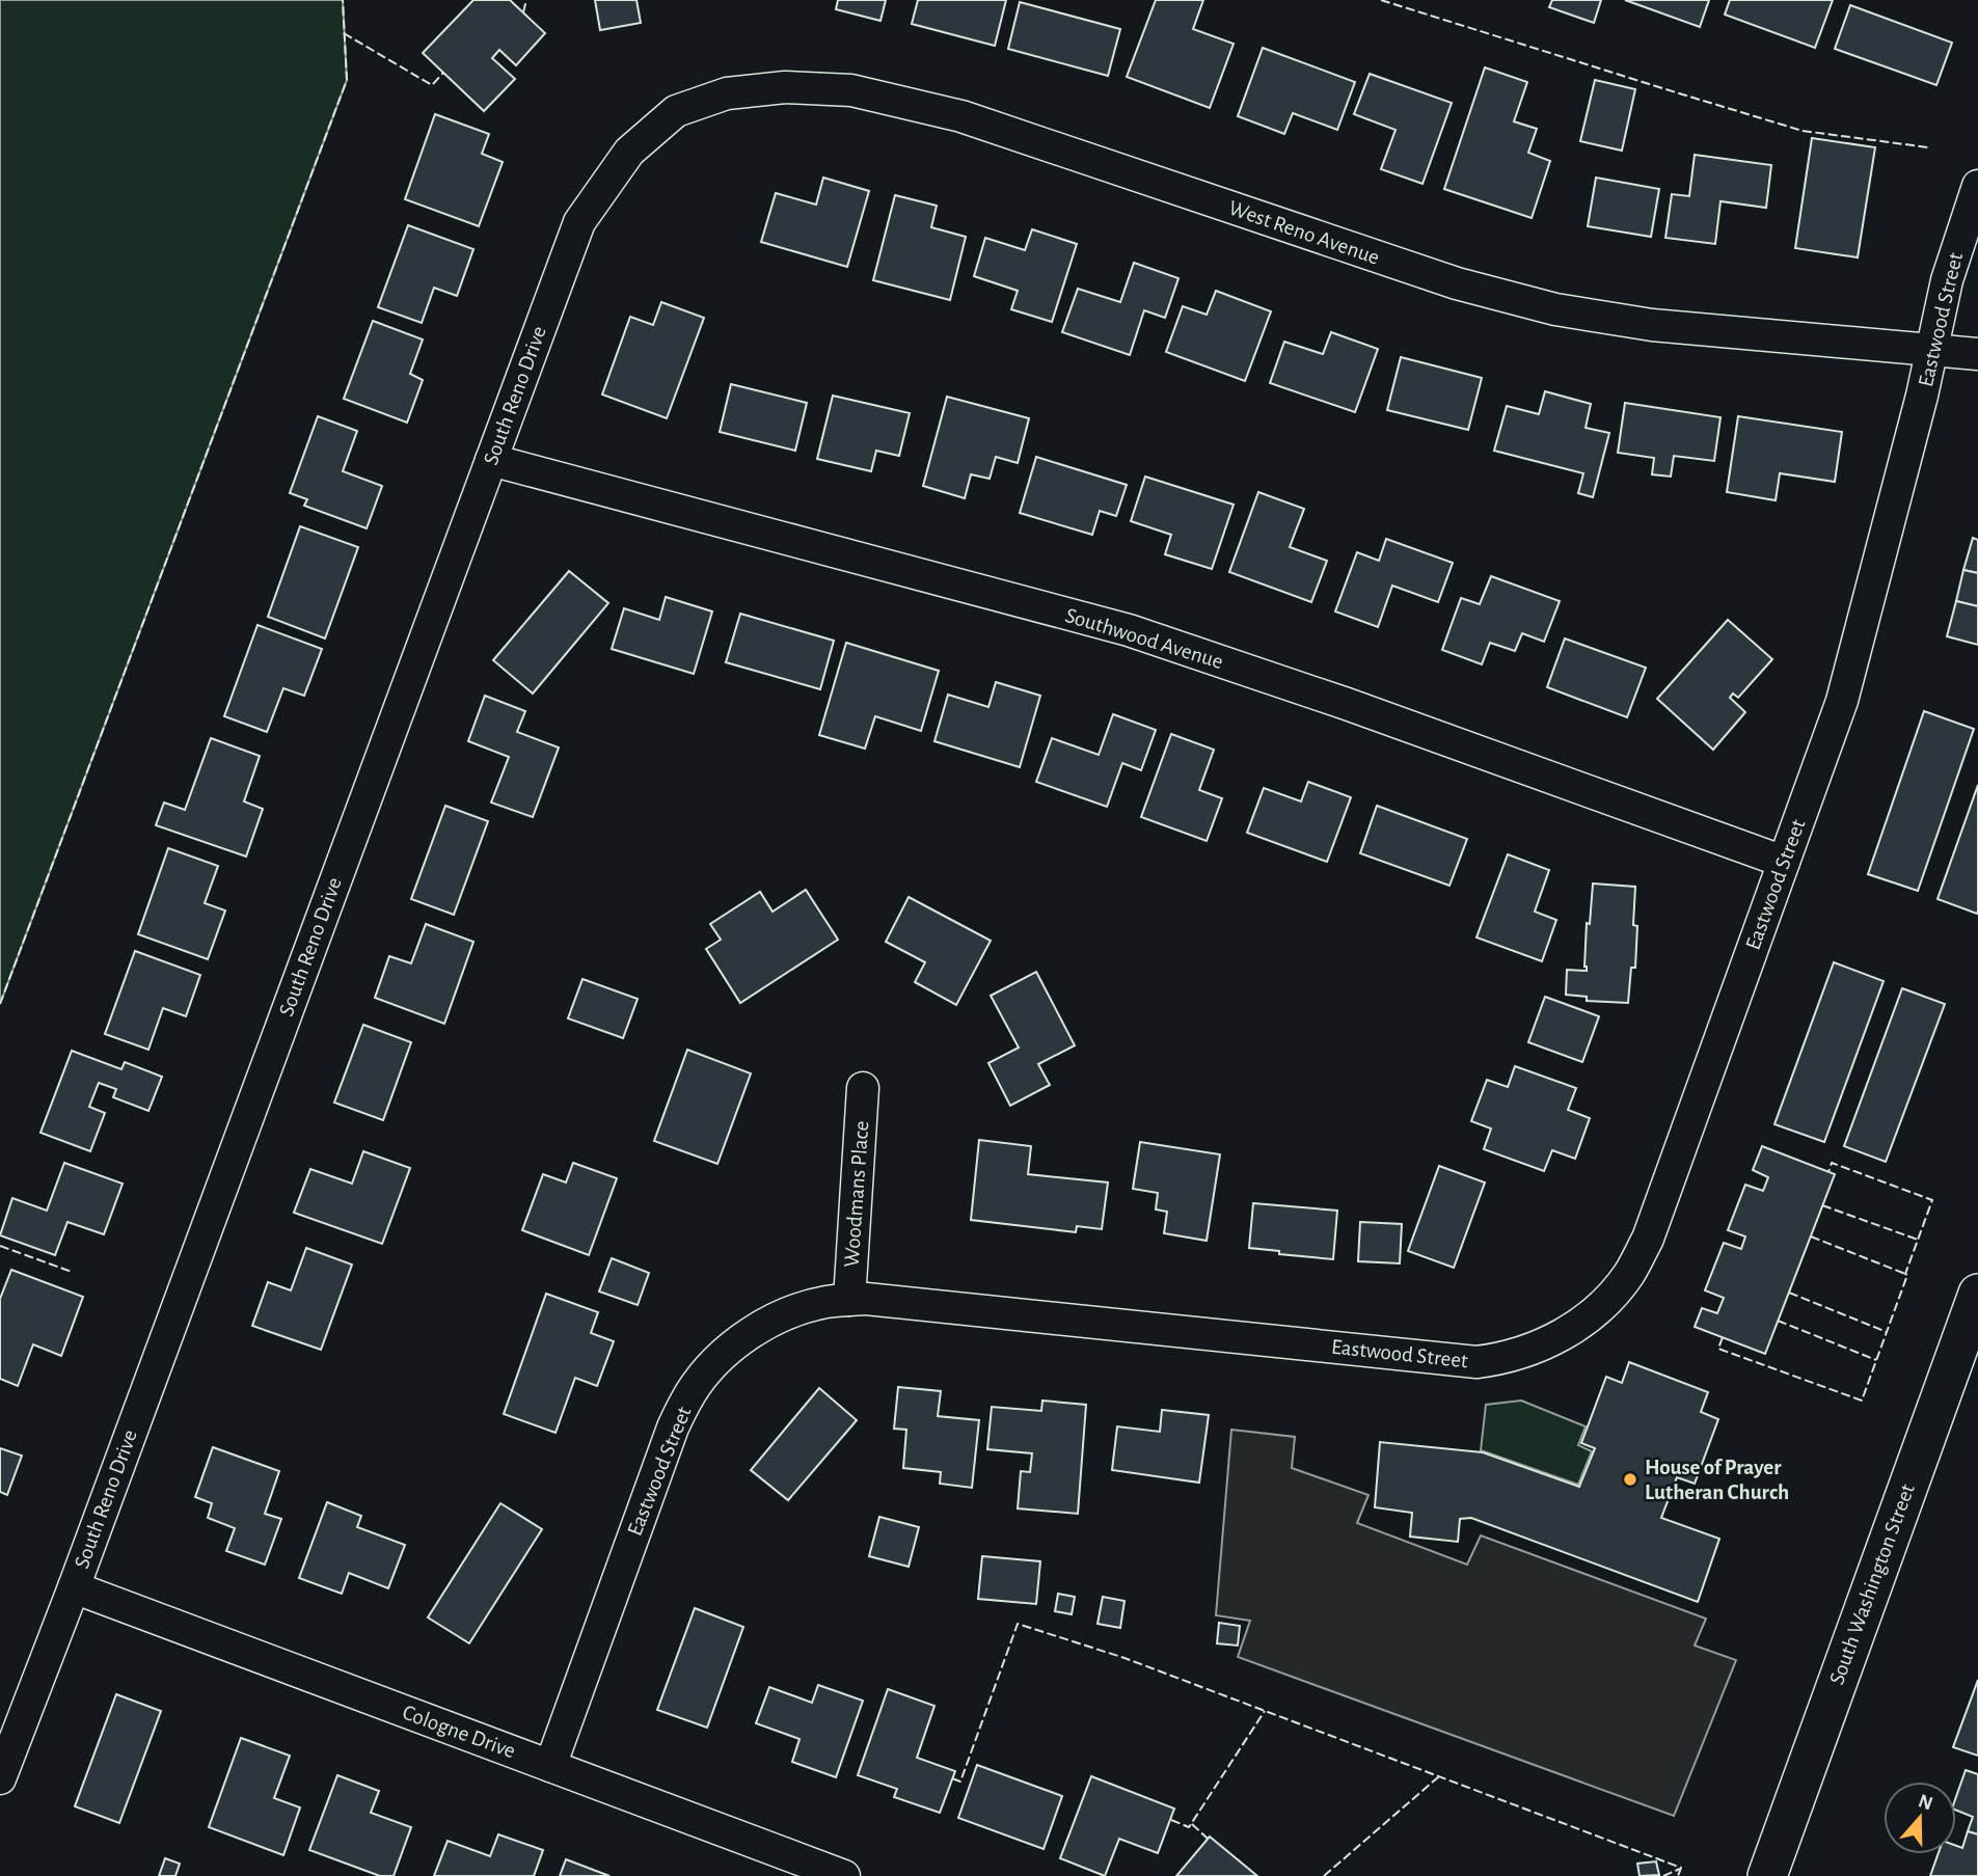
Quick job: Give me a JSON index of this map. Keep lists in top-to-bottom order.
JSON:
{
  "streets": {
    "street": [
      "West Reno Avenue",
      "Eastwood Street",
      "South Reno Drive",
      "Southwood Avenue",
      "Woodmans Place",
      "South Washington Street",
      "Cologne Drive"
    ]
  },
  "crossings": [
    ["West Reno Avenue", "Eastwood Street"],
    ["West Reno Avenue", "South Reno Drive"],
    ["Eastwood Street", "Southwood Avenue"],
    ["Eastwood Street", "Woodmans Place"],
    ["Eastwood Street", "Cologne Drive"],
    ["South Reno Drive", "Southwood Avenue"],
    ["South Reno Drive", "Cologne Drive"]
  ],
  "places": ["House of Prayer Lutheran Church"],
  "north": "top"
}
